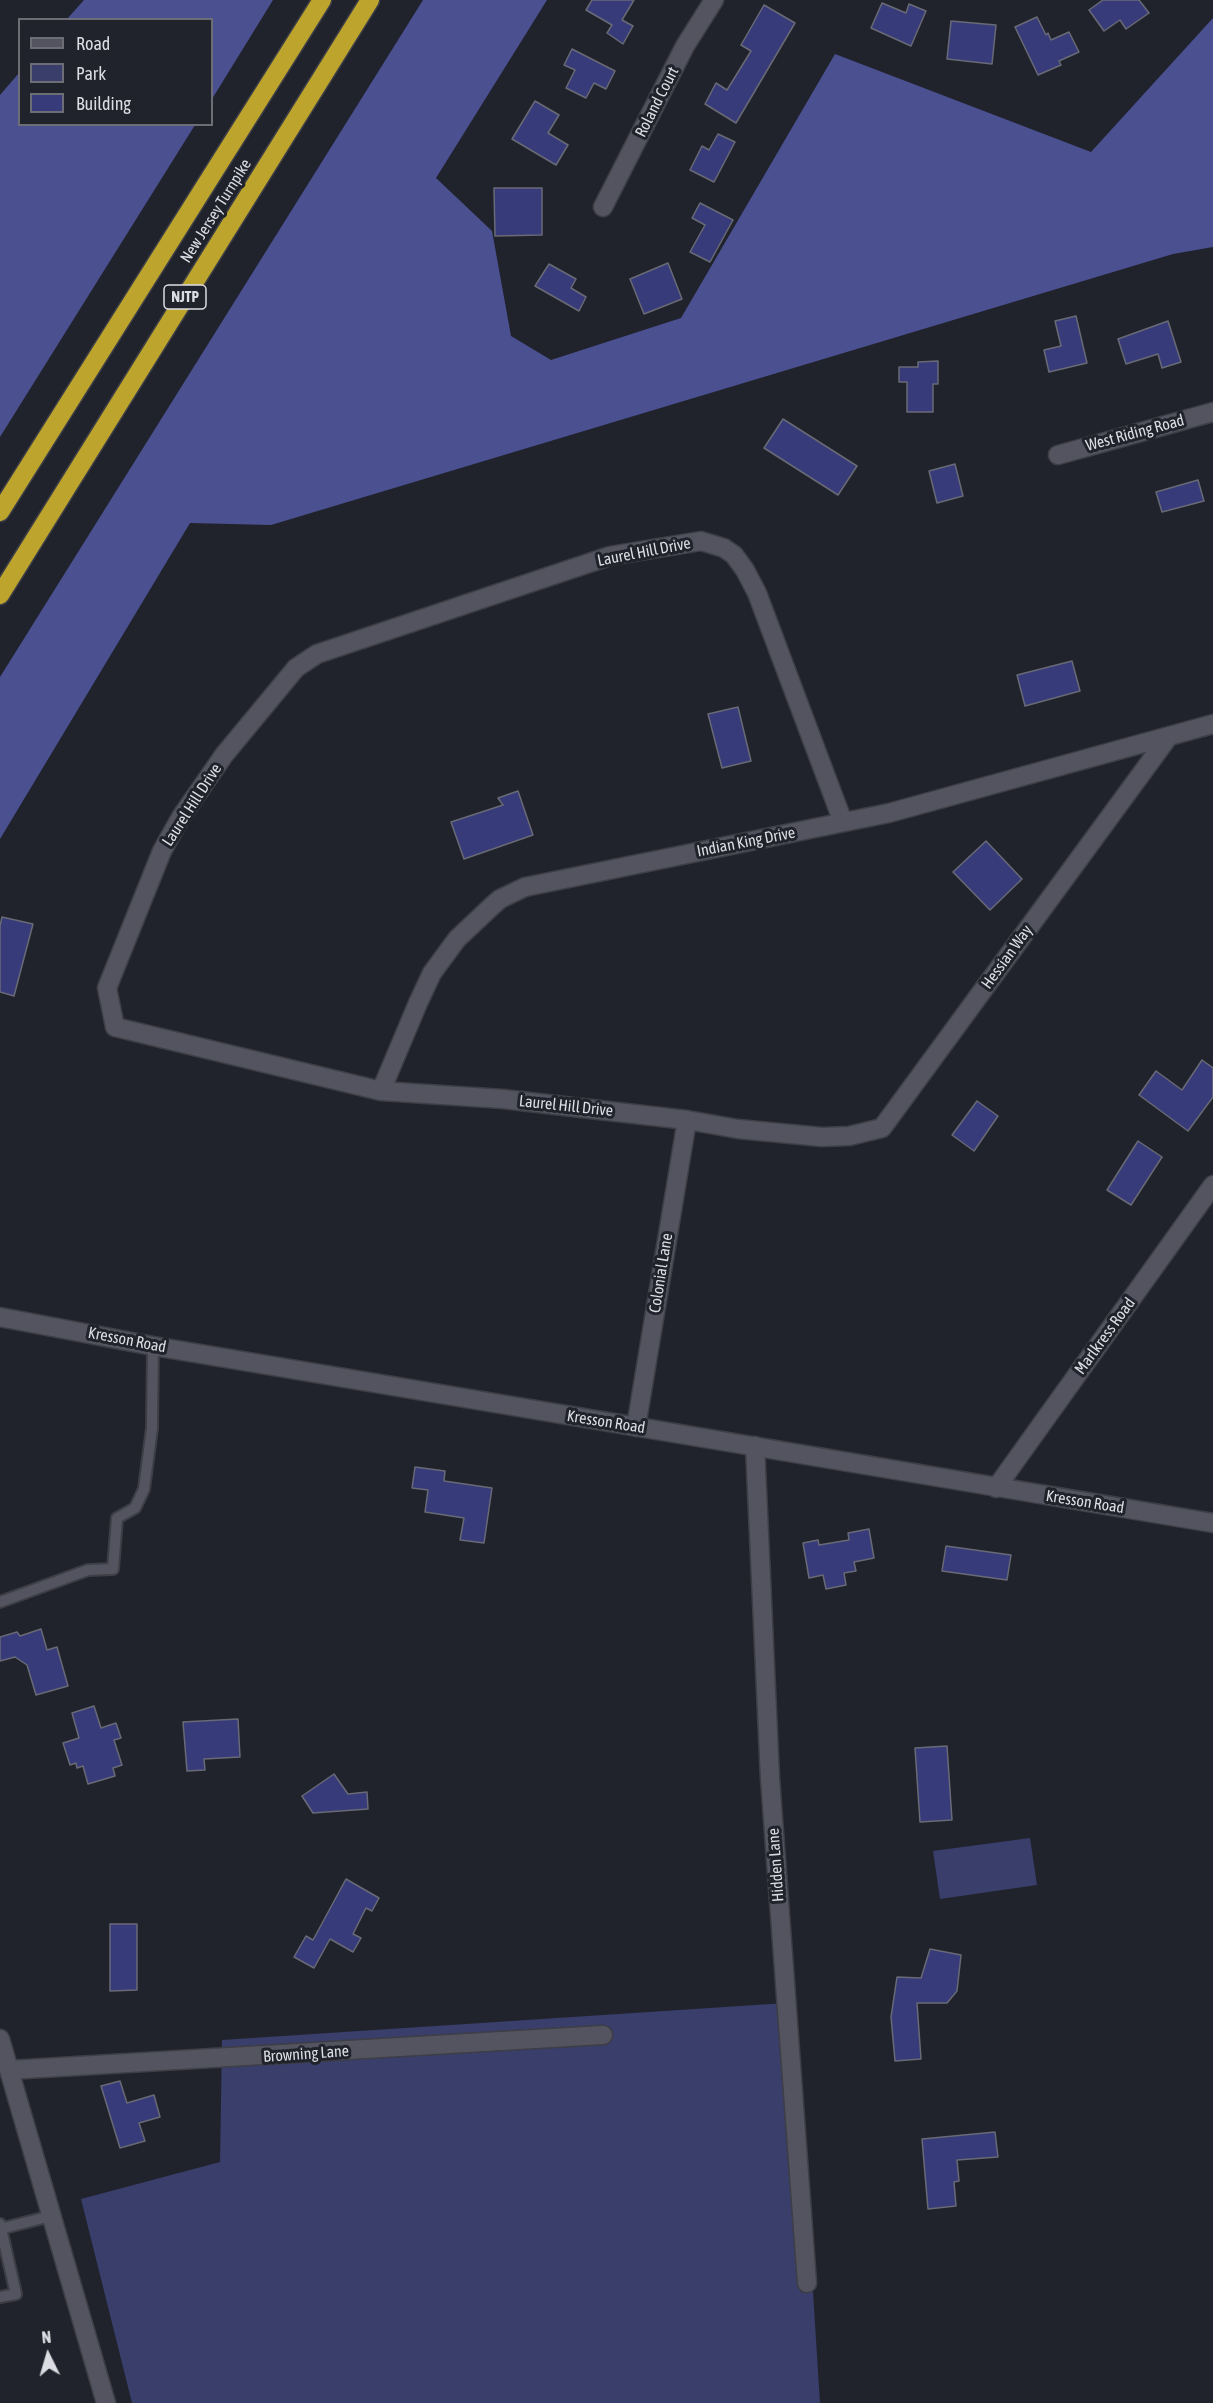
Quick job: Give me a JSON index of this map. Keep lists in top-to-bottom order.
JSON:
{
  "streets": {
    "highway": ["New Jersey Turnpike", "NJTP"],
    "street": [
      "Roland Court",
      "West Riding Road",
      "Laurel Hill Drive",
      "Indian King Drive",
      "Hessian Way",
      "Colonial Lane",
      "Marlkress Road",
      "Kresson Road",
      "Hidden Lane",
      "Browning Lane"
    ]
  },
  "crossings": [
    ["Laurel Hill Drive", "Indian King Drive"],
    ["Laurel Hill Drive", "Hessian Way"],
    ["Laurel Hill Drive", "Colonial Lane"],
    ["Indian King Drive", "Hessian Way"],
    ["Colonial Lane", "Kresson Road"],
    ["Marlkress Road", "Kresson Road"],
    ["Kresson Road", "Hidden Lane"]
  ],
  "legend": ["Road", "Park", "Building"],
  "north": "top"
}
